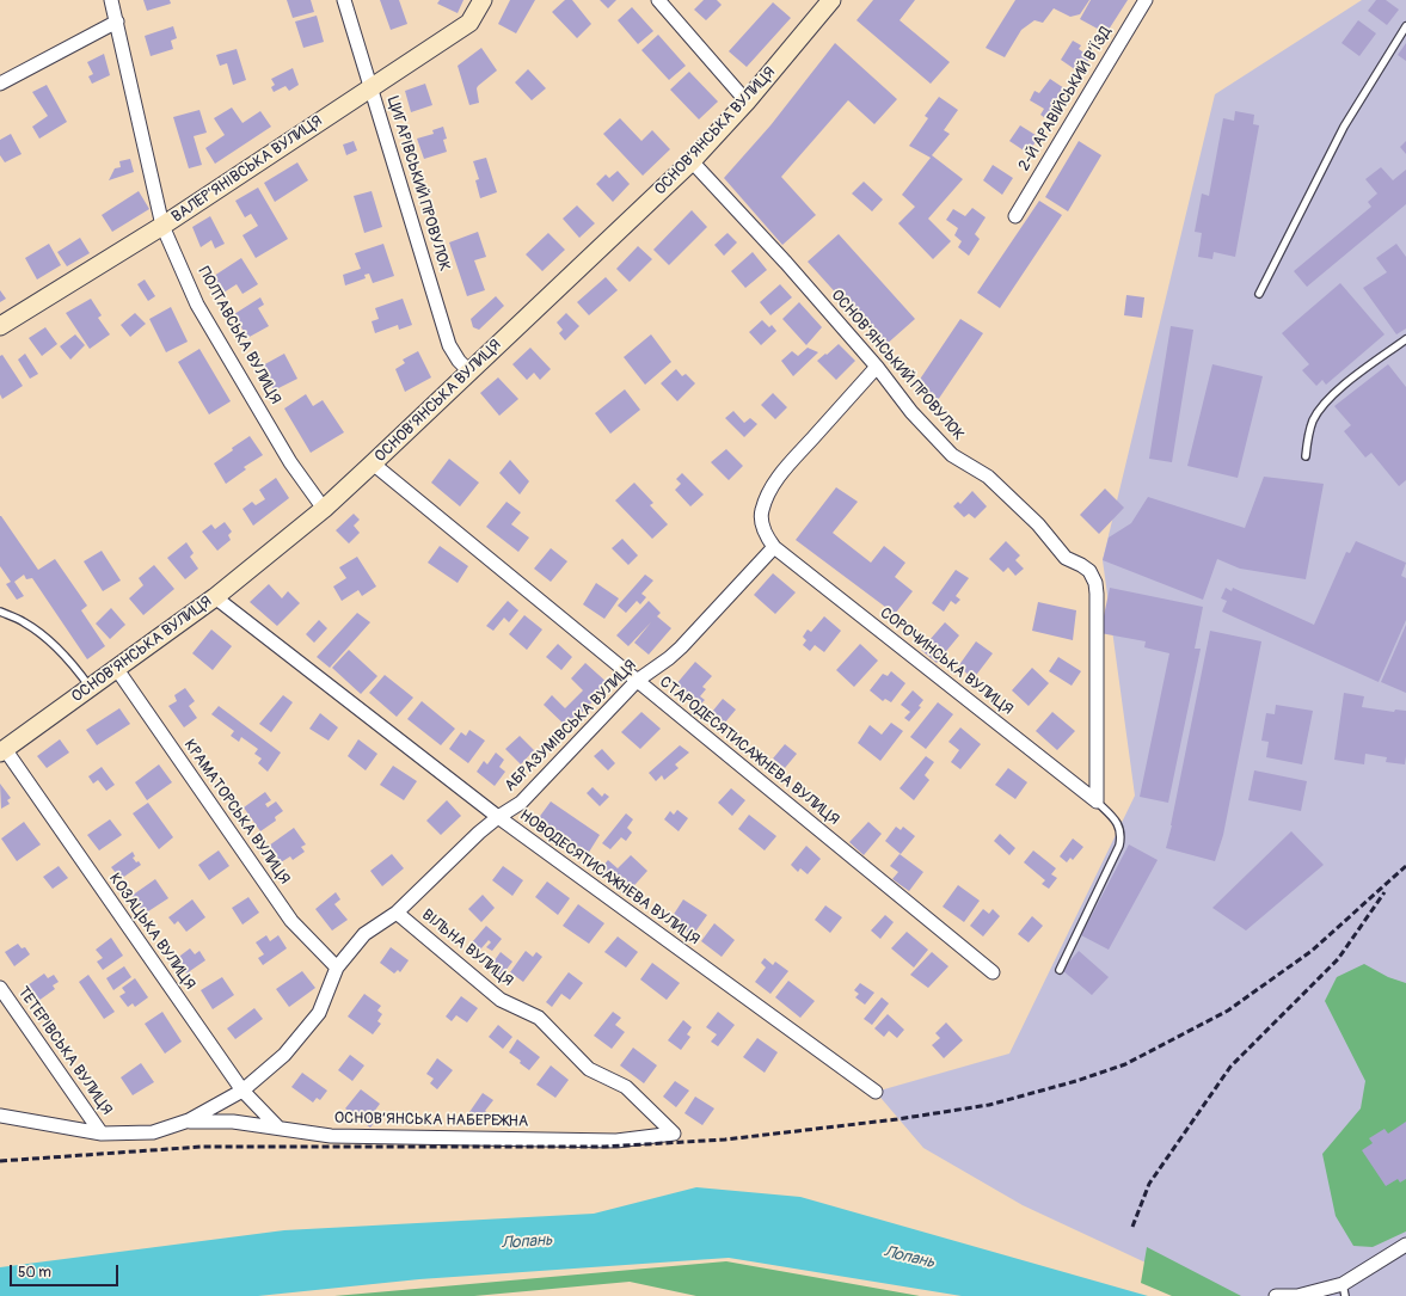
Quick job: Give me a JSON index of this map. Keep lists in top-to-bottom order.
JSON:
{
  "streets": {
    "street": [
      "2-Й АРАВІЙСЬКИЙ В’ЇЗД",
      "ОСНОВ’ЯНСЬКА ВУЛИЦЯ",
      "ВАЛЕР’ЯНІВСЬКА ВУЛИЦЯ",
      "ЦИГАРІВСЬКИЙ ПРОВУЛОК",
      "ПОЛТАВСЬКА ВУЛИЦЯ",
      "ОСНОВ’ЯНСЬКИЙ ПРОВУЛОК",
      "СОРОЧИНСЬКА ВУЛИЦЯ",
      "АБРАЗУМІВСЬКА ВУЛИЦЯ",
      "СТАРОДЕСЯТИСАЖНЕВА ВУЛИЦЯ",
      "КРАМАТОРСЬКА ВУЛИЦЯ",
      "НОВОДЕСЯТИСАЖНЕВА ВУЛИЦЯ",
      "КОЗАЦЬКА ВУЛИЦЯ",
      "ВІЛЬНА ВУЛИЦЯ",
      "ТЕТЕРІВСЬКА ВУЛИЦЯ",
      "ОСНОВ’ЯНСЬКА НАБЕРЕЖНА"
    ]
  },
  "crossings": [
    ["ОСНОВ’ЯНСЬКА ВУЛИЦЯ", "ЦИГАРІВСЬКИЙ ПРОВУЛОК"],
    ["ОСНОВ’ЯНСЬКА ВУЛИЦЯ", "ПОЛТАВСЬКА ВУЛИЦЯ"],
    ["ОСНОВ’ЯНСЬКА ВУЛИЦЯ", "ОСНОВ’ЯНСЬКИЙ ПРОВУЛОК"],
    ["ОСНОВ’ЯНСЬКА ВУЛИЦЯ", "СТАРОДЕСЯТИСАЖНЕВА ВУЛИЦЯ"],
    ["ОСНОВ’ЯНСЬКА ВУЛИЦЯ", "КРАМАТОРСЬКА ВУЛИЦЯ"],
    ["ОСНОВ’ЯНСЬКА ВУЛИЦЯ", "НОВОДЕСЯТИСАЖНЕВА ВУЛИЦЯ"],
    ["ОСНОВ’ЯНСЬКА ВУЛИЦЯ", "КОЗАЦЬКА ВУЛИЦЯ"],
    ["ВАЛЕР’ЯНІВСЬКА ВУЛИЦЯ", "ЦИГАРІВСЬКИЙ ПРОВУЛОК"],
    ["ВАЛЕР’ЯНІВСЬКА ВУЛИЦЯ", "ПОЛТАВСЬКА ВУЛИЦЯ"],
    ["ОСНОВ’ЯНСЬКИЙ ПРОВУЛОК", "СОРОЧИНСЬКА ВУЛИЦЯ"],
    ["СОРОЧИНСЬКА ВУЛИЦЯ", "АБРАЗУМІВСЬКА ВУЛИЦЯ"],
    ["АБРАЗУМІВСЬКА ВУЛИЦЯ", "СТАРОДЕСЯТИСАЖНЕВА ВУЛИЦЯ"],
    ["АБРАЗУМІВСЬКА ВУЛИЦЯ", "КРАМАТОРСЬКА ВУЛИЦЯ"],
    ["АБРАЗУМІВСЬКА ВУЛИЦЯ", "НОВОДЕСЯТИСАЖНЕВА ВУЛИЦЯ"],
    ["АБРАЗУМІВСЬКА ВУЛИЦЯ", "КОЗАЦЬКА ВУЛИЦЯ"],
    ["АБРАЗУМІВСЬКА ВУЛИЦЯ", "ВІЛЬНА ВУЛИЦЯ"],
    ["АБРАЗУМІВСЬКА ВУЛИЦЯ", "ОСНОВ’ЯНСЬКА НАБЕРЕЖНА"],
    ["КОЗАЦЬКА ВУЛИЦЯ", "ОСНОВ’ЯНСЬКА НАБЕРЕЖНА"],
    ["ВІЛЬНА ВУЛИЦЯ", "ОСНОВ’ЯНСЬКА НАБЕРЕЖНА"]
  ],
  "water": ["Лопань"],
  "scale_bar": "50 m"
}
